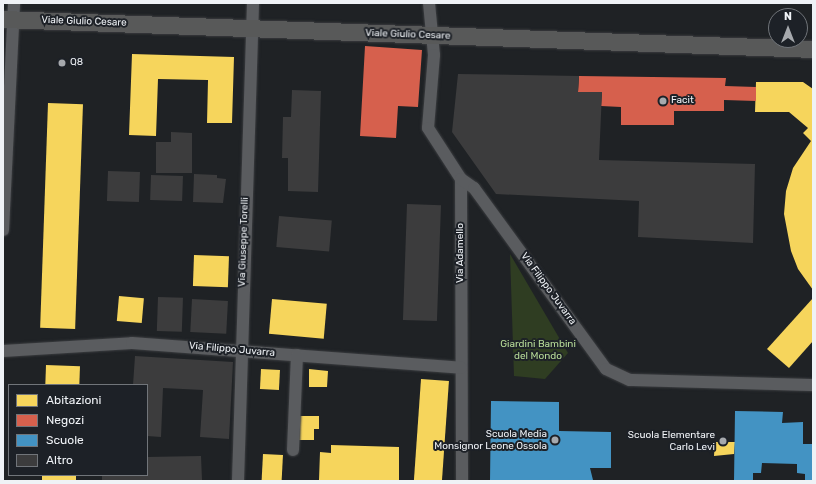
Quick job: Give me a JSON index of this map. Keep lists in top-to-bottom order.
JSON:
{
  "streets": {
    "main road": ["Viale Giulio Cesare"],
    "street": ["Via Giuseppe Torelli", "Via Adamello", "Via Filippo Juvarra"]
  },
  "crossings": [
    ["Viale Giulio Cesare", "Via Giuseppe Torelli"],
    ["Via Giuseppe Torelli", "Via Filippo Juvarra"],
    ["Via Adamello", "Via Filippo Juvarra"]
  ],
  "parks": ["Giardini Bambini del Mondo"],
  "places": [
    "Q8",
    "Facit",
    "Scuola Media Monsignor Leone Ossola",
    "Scuola Elementare Carlo Levi"
  ],
  "legend": [
    "Abitazioni",
    "Negozi",
    "Scuole",
    "Altro"
  ],
  "north": "top"
}
